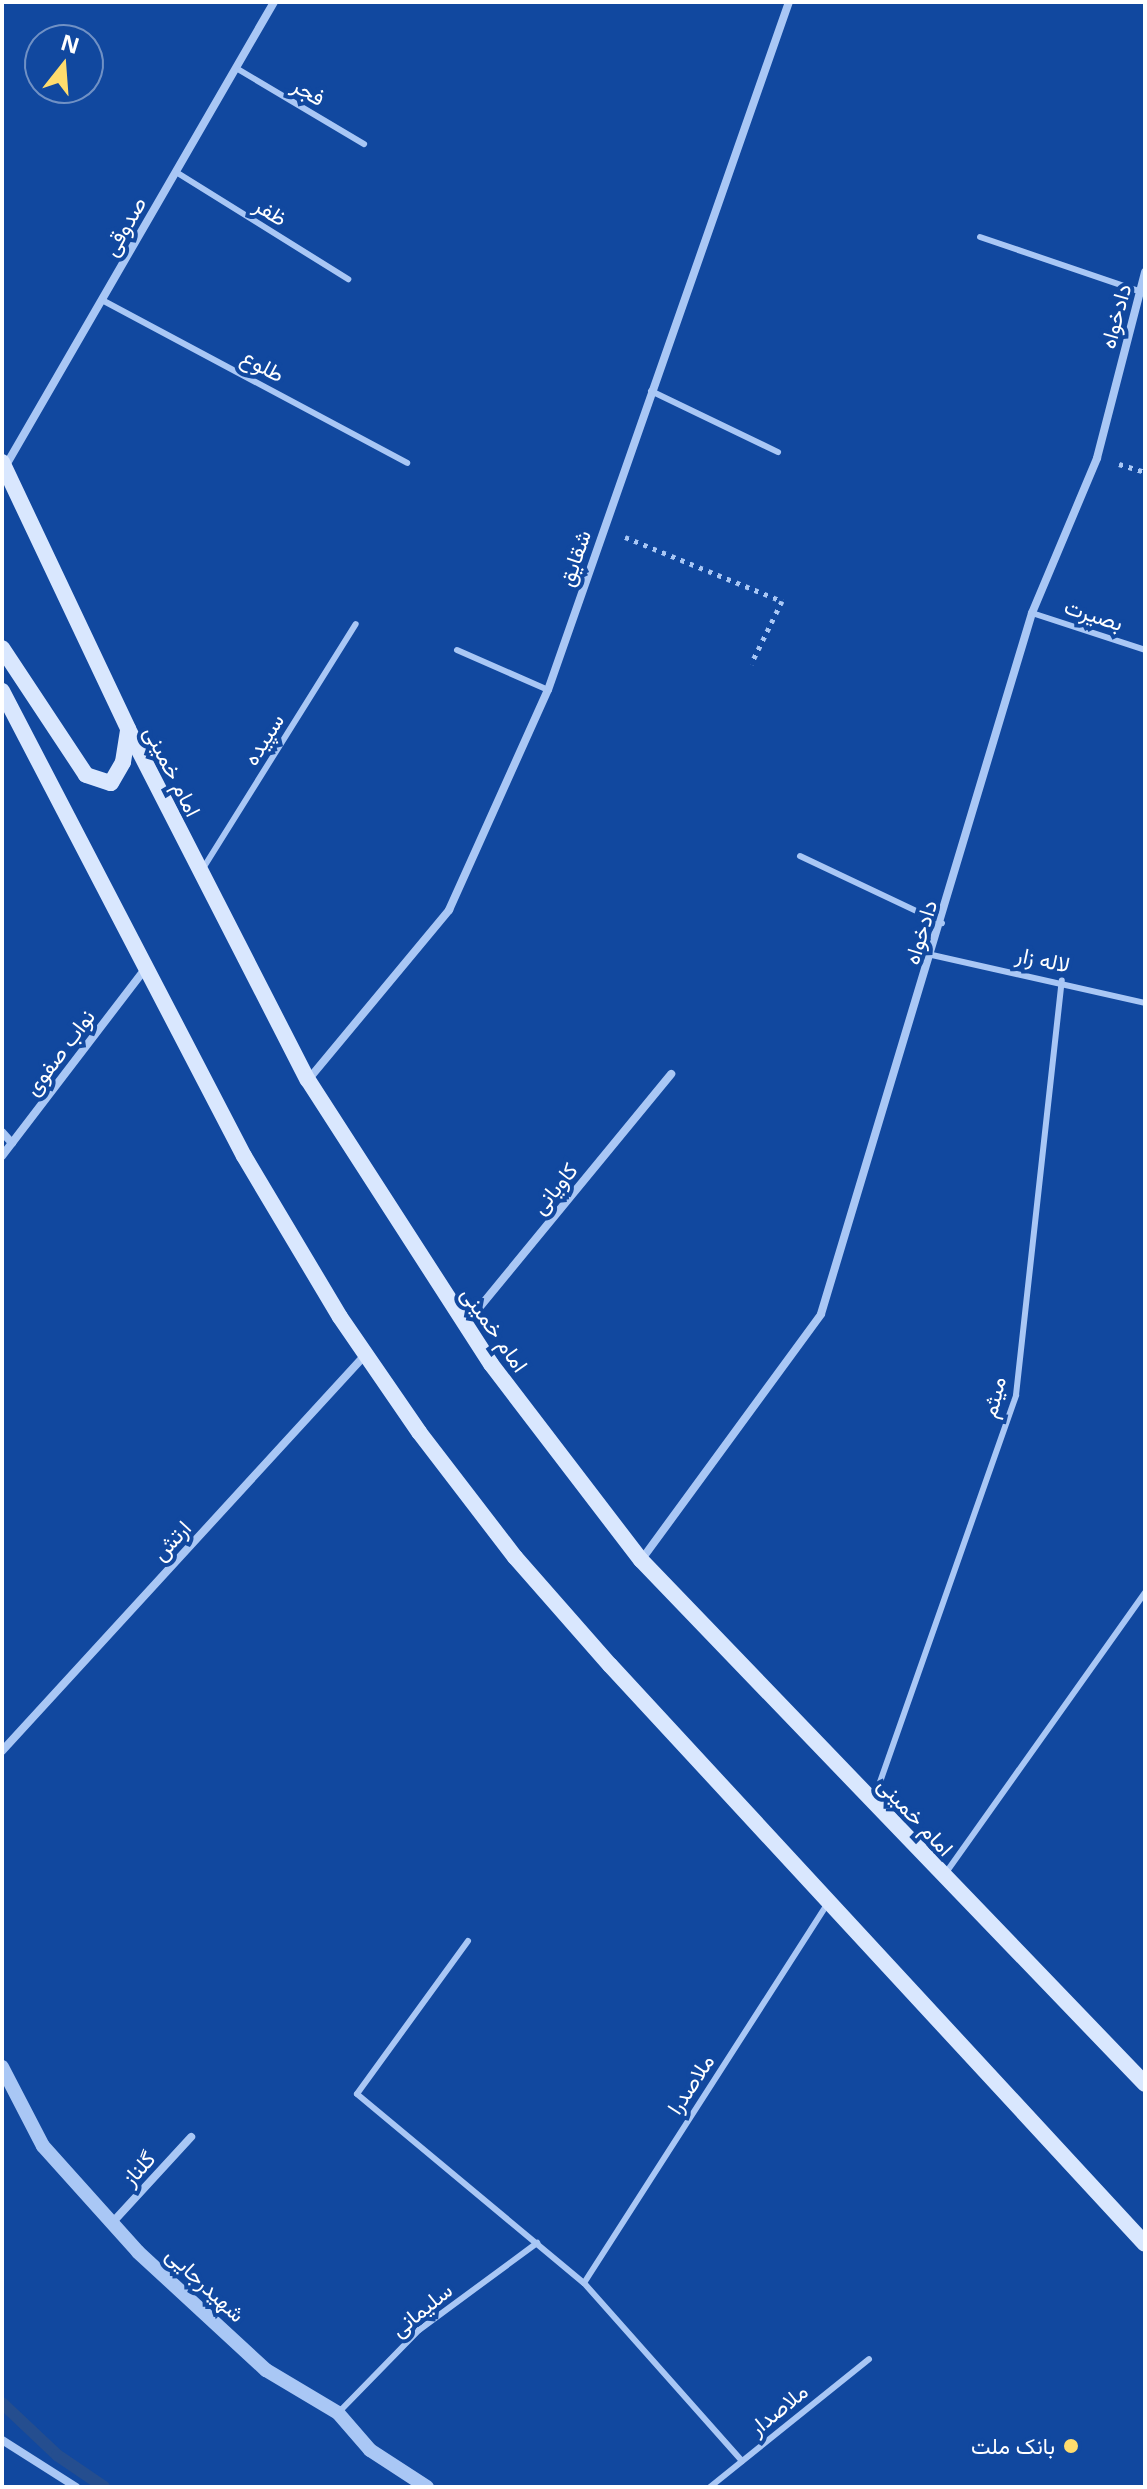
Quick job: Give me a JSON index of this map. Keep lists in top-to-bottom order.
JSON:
{
  "streets": {
    "main road": ["امام خمینی"],
    "street": [
      "صدوقی",
      "دادخواه",
      "شقایق",
      "نواب صفوی",
      "کاویانی",
      "ارتش",
      "گلناز",
      "شهیدرجایی"
    ],
    "lane": [
      "فجر",
      "ظفر",
      "طلوع",
      "بصیرت",
      "سپیده",
      "لاله زار",
      "میثم",
      "ملاصدرا",
      "سلیمانی",
      "ملاصدار"
    ]
  },
  "crossings": [
    ["فجر", "صدوقی"],
    ["ظفر", "صدوقی"],
    ["صدوقی", "طلوع"],
    ["صدوقی", "امام خمینی"],
    ["دادخواه", "بصیرت"],
    ["دادخواه", "امام خمینی"],
    ["دادخواه", "لاله زار"],
    ["شقایق", "امام خمینی"],
    ["سپیده", "امام خمینی"],
    ["امام خمینی", "کاویانی"],
    ["امام خمینی", "میثم"],
    ["لاله زار", "میثم"],
    ["گلناز", "شهیدرجایی"],
    ["شهیدرجایی", "سلیمانی"]
  ],
  "places": ["بانک ملت"],
  "north": "top"
}
